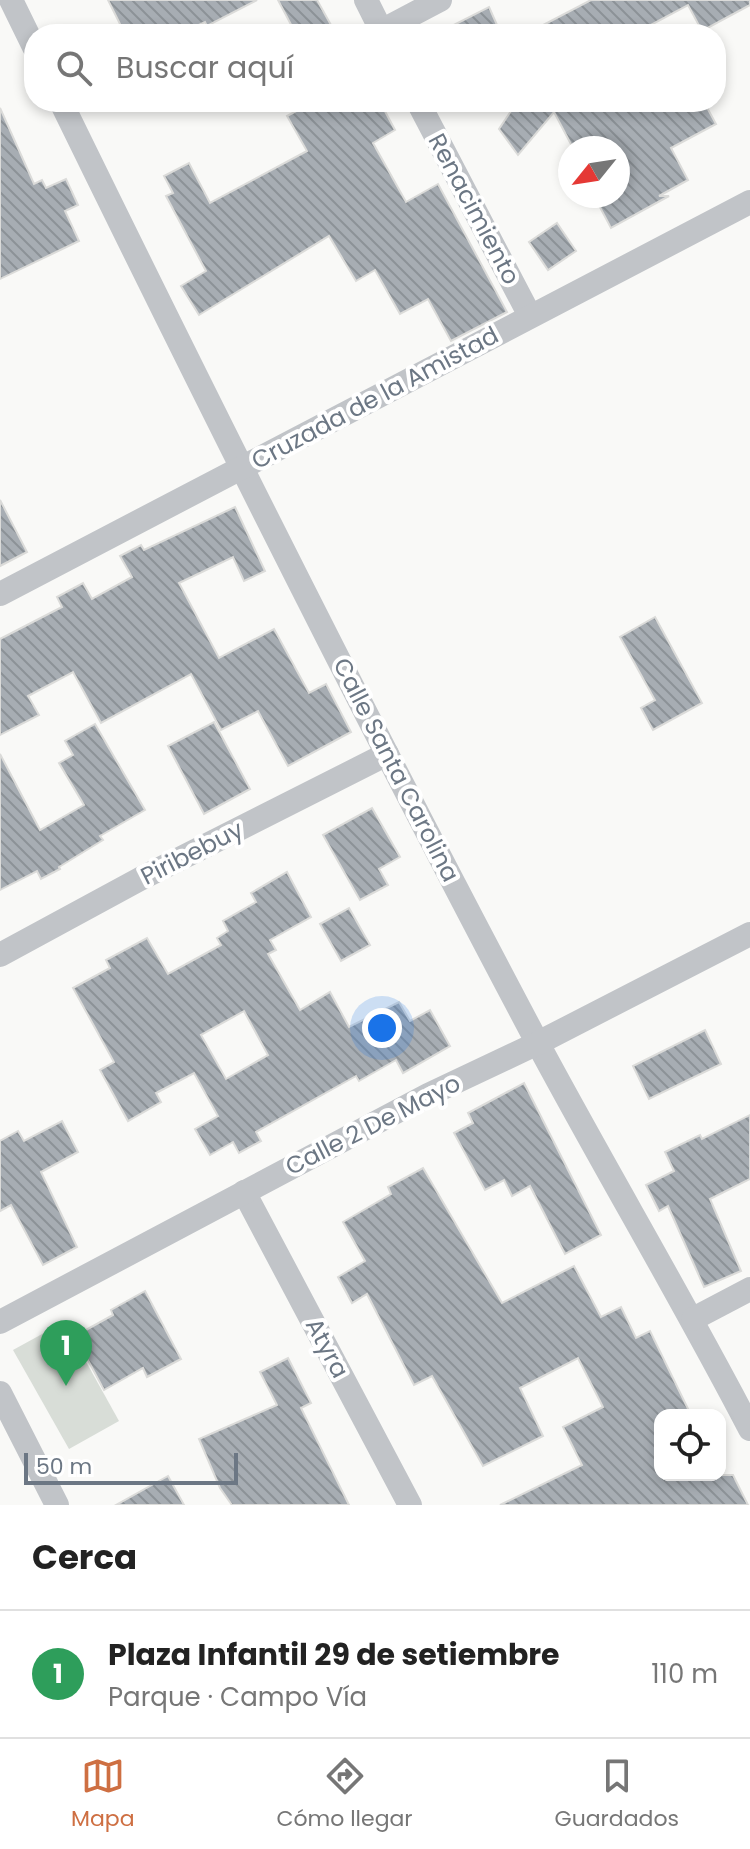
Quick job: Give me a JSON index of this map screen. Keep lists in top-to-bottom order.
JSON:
{
  "streets": {
    "street": [
      "Renacimiento",
      "Cruzada de la Amistad",
      "Calle Santa Carolina",
      "Piribebuy",
      "Calle 2 De Mayo",
      "Atyra"
    ]
  },
  "crossings": [
    ["Renacimiento", "Cruzada de la Amistad"],
    ["Cruzada de la Amistad", "Calle Santa Carolina"],
    ["Calle Santa Carolina", "Piribebuy"],
    ["Calle Santa Carolina", "Calle 2 De Mayo"],
    ["Calle 2 De Mayo", "Atyra"]
  ],
  "scale_bar": "50 m",
  "north": "bottom left",
  "page": {
    "search": "Buscar aquí",
    "pins": "1",
    "scale": "50 m",
    "heading": "Cerca",
    "list": [
      {
        "mark": "1",
        "name": "Plaza Infantil 29 de setiembre",
        "note": "Parque · Campo Vía",
        "value": "110 m"
      }
    ],
    "nav": ["Mapa", "Cómo llegar", "Guardados"]
  }
}
